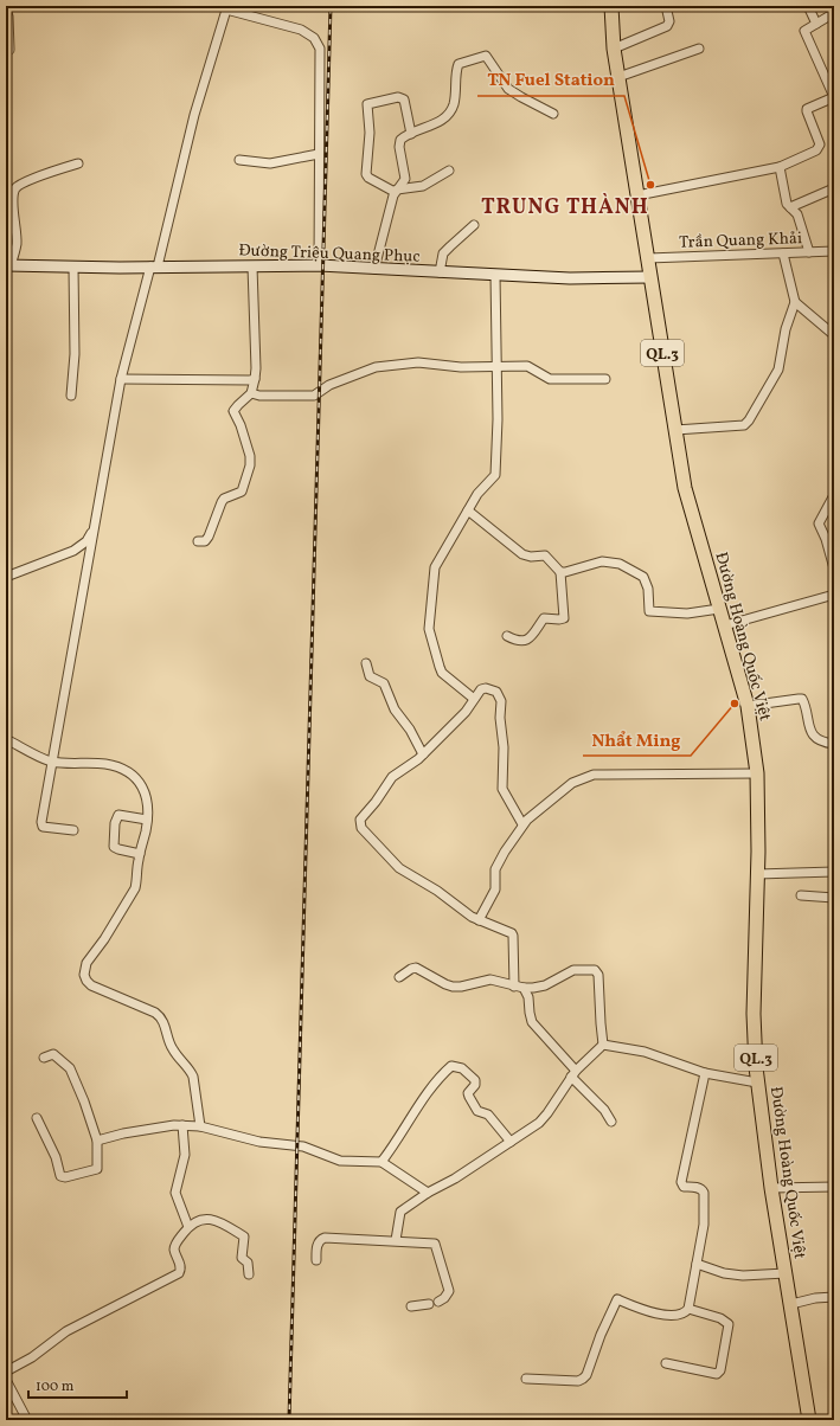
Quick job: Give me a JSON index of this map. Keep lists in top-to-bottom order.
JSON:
{
  "streets": {
    "highway": ["QL.3", "Đường Hoàng Quốc Việt"],
    "main road": ["Đường Triệu Quang Phục"],
    "street": ["Trần Quang Khải"]
  },
  "crossings": [
    ["Trần Quang Khải", "Đường Hoàng Quốc Việt"],
    ["Đường Triệu Quang Phục", "Đường Hoàng Quốc Việt"]
  ],
  "districts": ["TRUNG THÀNH"],
  "places": ["TN Fuel Station", "Nhẩt Ming"],
  "scale_bar": "100 m"
}
